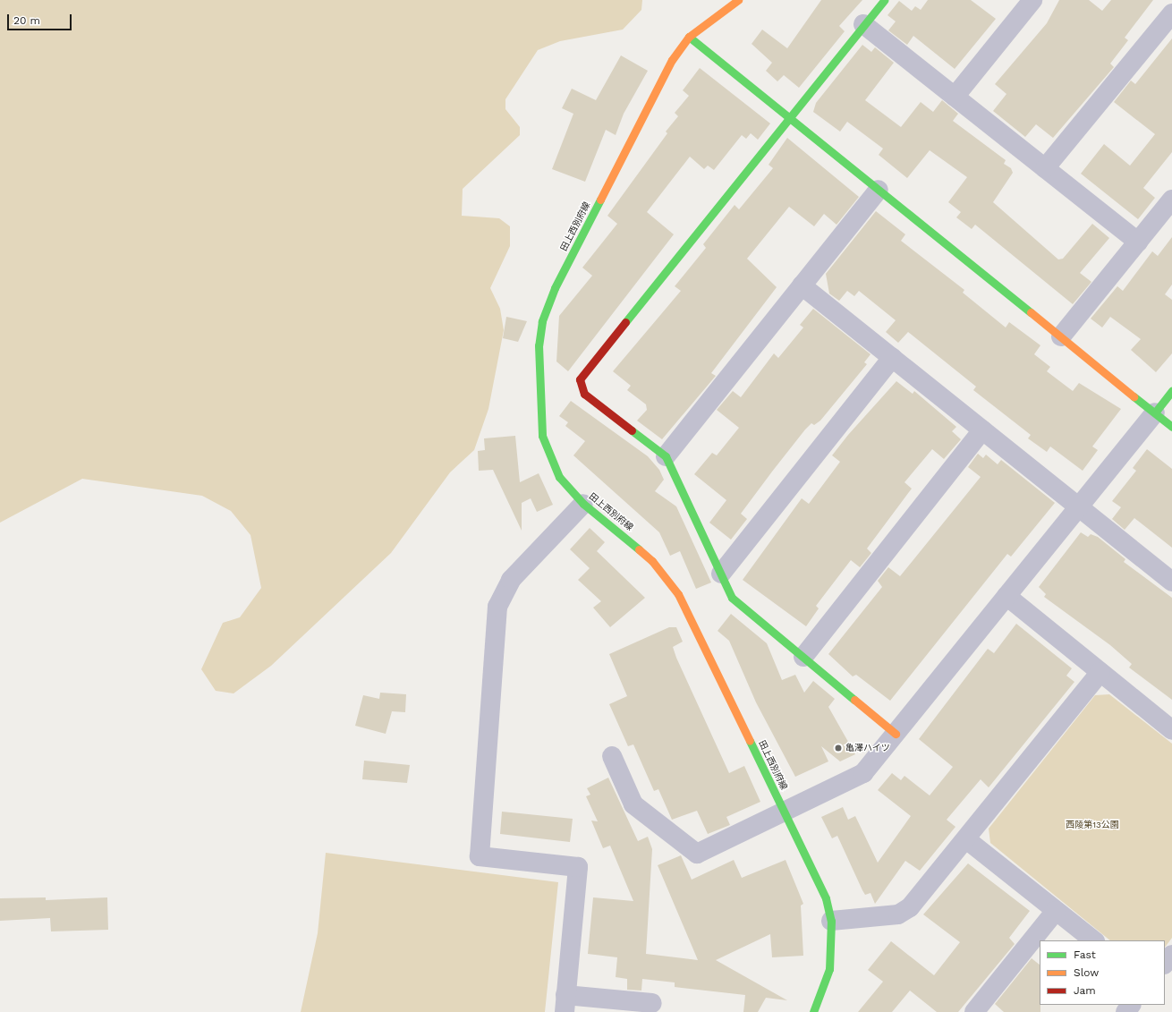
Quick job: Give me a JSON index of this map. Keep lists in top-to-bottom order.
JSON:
{
  "streets": {
    "street": ["田上西別府線"]
  },
  "parks": ["西陵第13公園"],
  "places": ["亀澤ハイツ"],
  "legend": ["Fast", "Slow", "Jam"],
  "scale_bar": "20 m"
}
